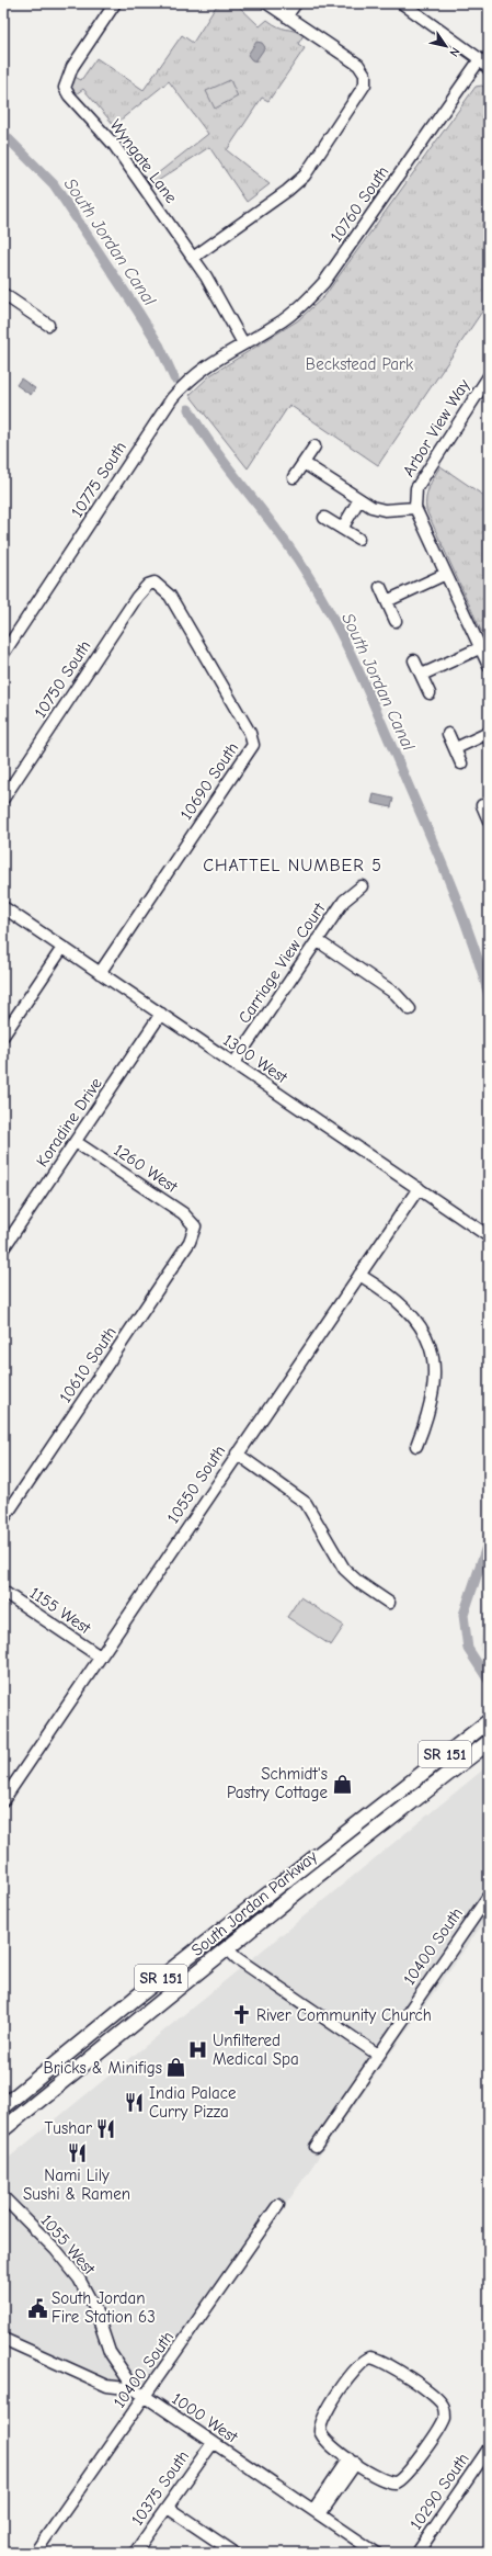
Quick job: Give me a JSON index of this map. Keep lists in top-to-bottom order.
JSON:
{
  "streets": {
    "main road": ["SR 151", "South Jordan Parkway"],
    "street": [
      "Wyngate Lane",
      "10760 South",
      "Arbor View Way",
      "10775 South",
      "10750 South",
      "10690 South",
      "Carriage View Court",
      "1300 West",
      "Koradine Drive",
      "1260 West",
      "10610 South",
      "10550 South",
      "1155 West",
      "10400 South",
      "1055 West",
      "1000 West",
      "10375 South",
      "10290 South"
    ]
  },
  "crossings": [
    ["Wyngate Lane", "10760 South"],
    ["Wyngate Lane", "10775 South"],
    ["10760 South", "10775 South"],
    ["10750 South", "10690 South"],
    ["10690 South", "1300 West"],
    ["Carriage View Court", "1300 West"],
    ["1300 West", "Koradine Drive"],
    ["1300 West", "10550 South"],
    ["Koradine Drive", "1260 West"],
    ["1260 West", "10610 South"],
    ["10550 South", "1155 West"],
    ["10400 South", "1000 West"],
    ["1055 West", "1000 West"],
    ["1000 West", "10375 South"]
  ],
  "districts": ["CHATTEL NUMBER 5"],
  "water": ["South Jordan Canal"],
  "parks": ["Beckstead Park"],
  "places": {
    "shop": ["Schmidt's Pastry Cottage", "Bricks & Minifigs"],
    "church": ["River Community Church"],
    "hospital": ["Unfiltered Medical Spa"],
    "restaurant": ["India Palace Curry Pizza", "Tushar", "Nami Lily Sushi & Ramen"],
    "public building": ["South Jordan Fire Station 63"]
  },
  "north": "bottom right"
}
